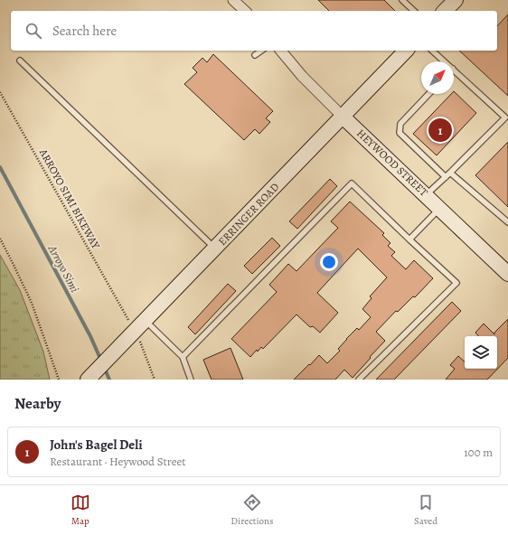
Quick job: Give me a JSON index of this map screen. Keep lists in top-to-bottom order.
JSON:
{
  "streets": {
    "main road": ["HEYWOOD STREET", "ERRINGER ROAD"],
    "path": ["ARROYO SIMI BIKEWAY"]
  },
  "crossings": [
    ["HEYWOOD STREET", "ERRINGER ROAD"]
  ],
  "water": ["Arroyo Simi"],
  "north": "top right",
  "page": {
    "search": "Search here",
    "pins": "1",
    "heading": "Nearby",
    "list": [
      {
        "mark": "1",
        "name": "John's Bagel Deli",
        "note": "Restaurant · Heywood Street",
        "value": "100 m"
      }
    ],
    "nav": ["Map", "Directions", "Saved"]
  }
}
